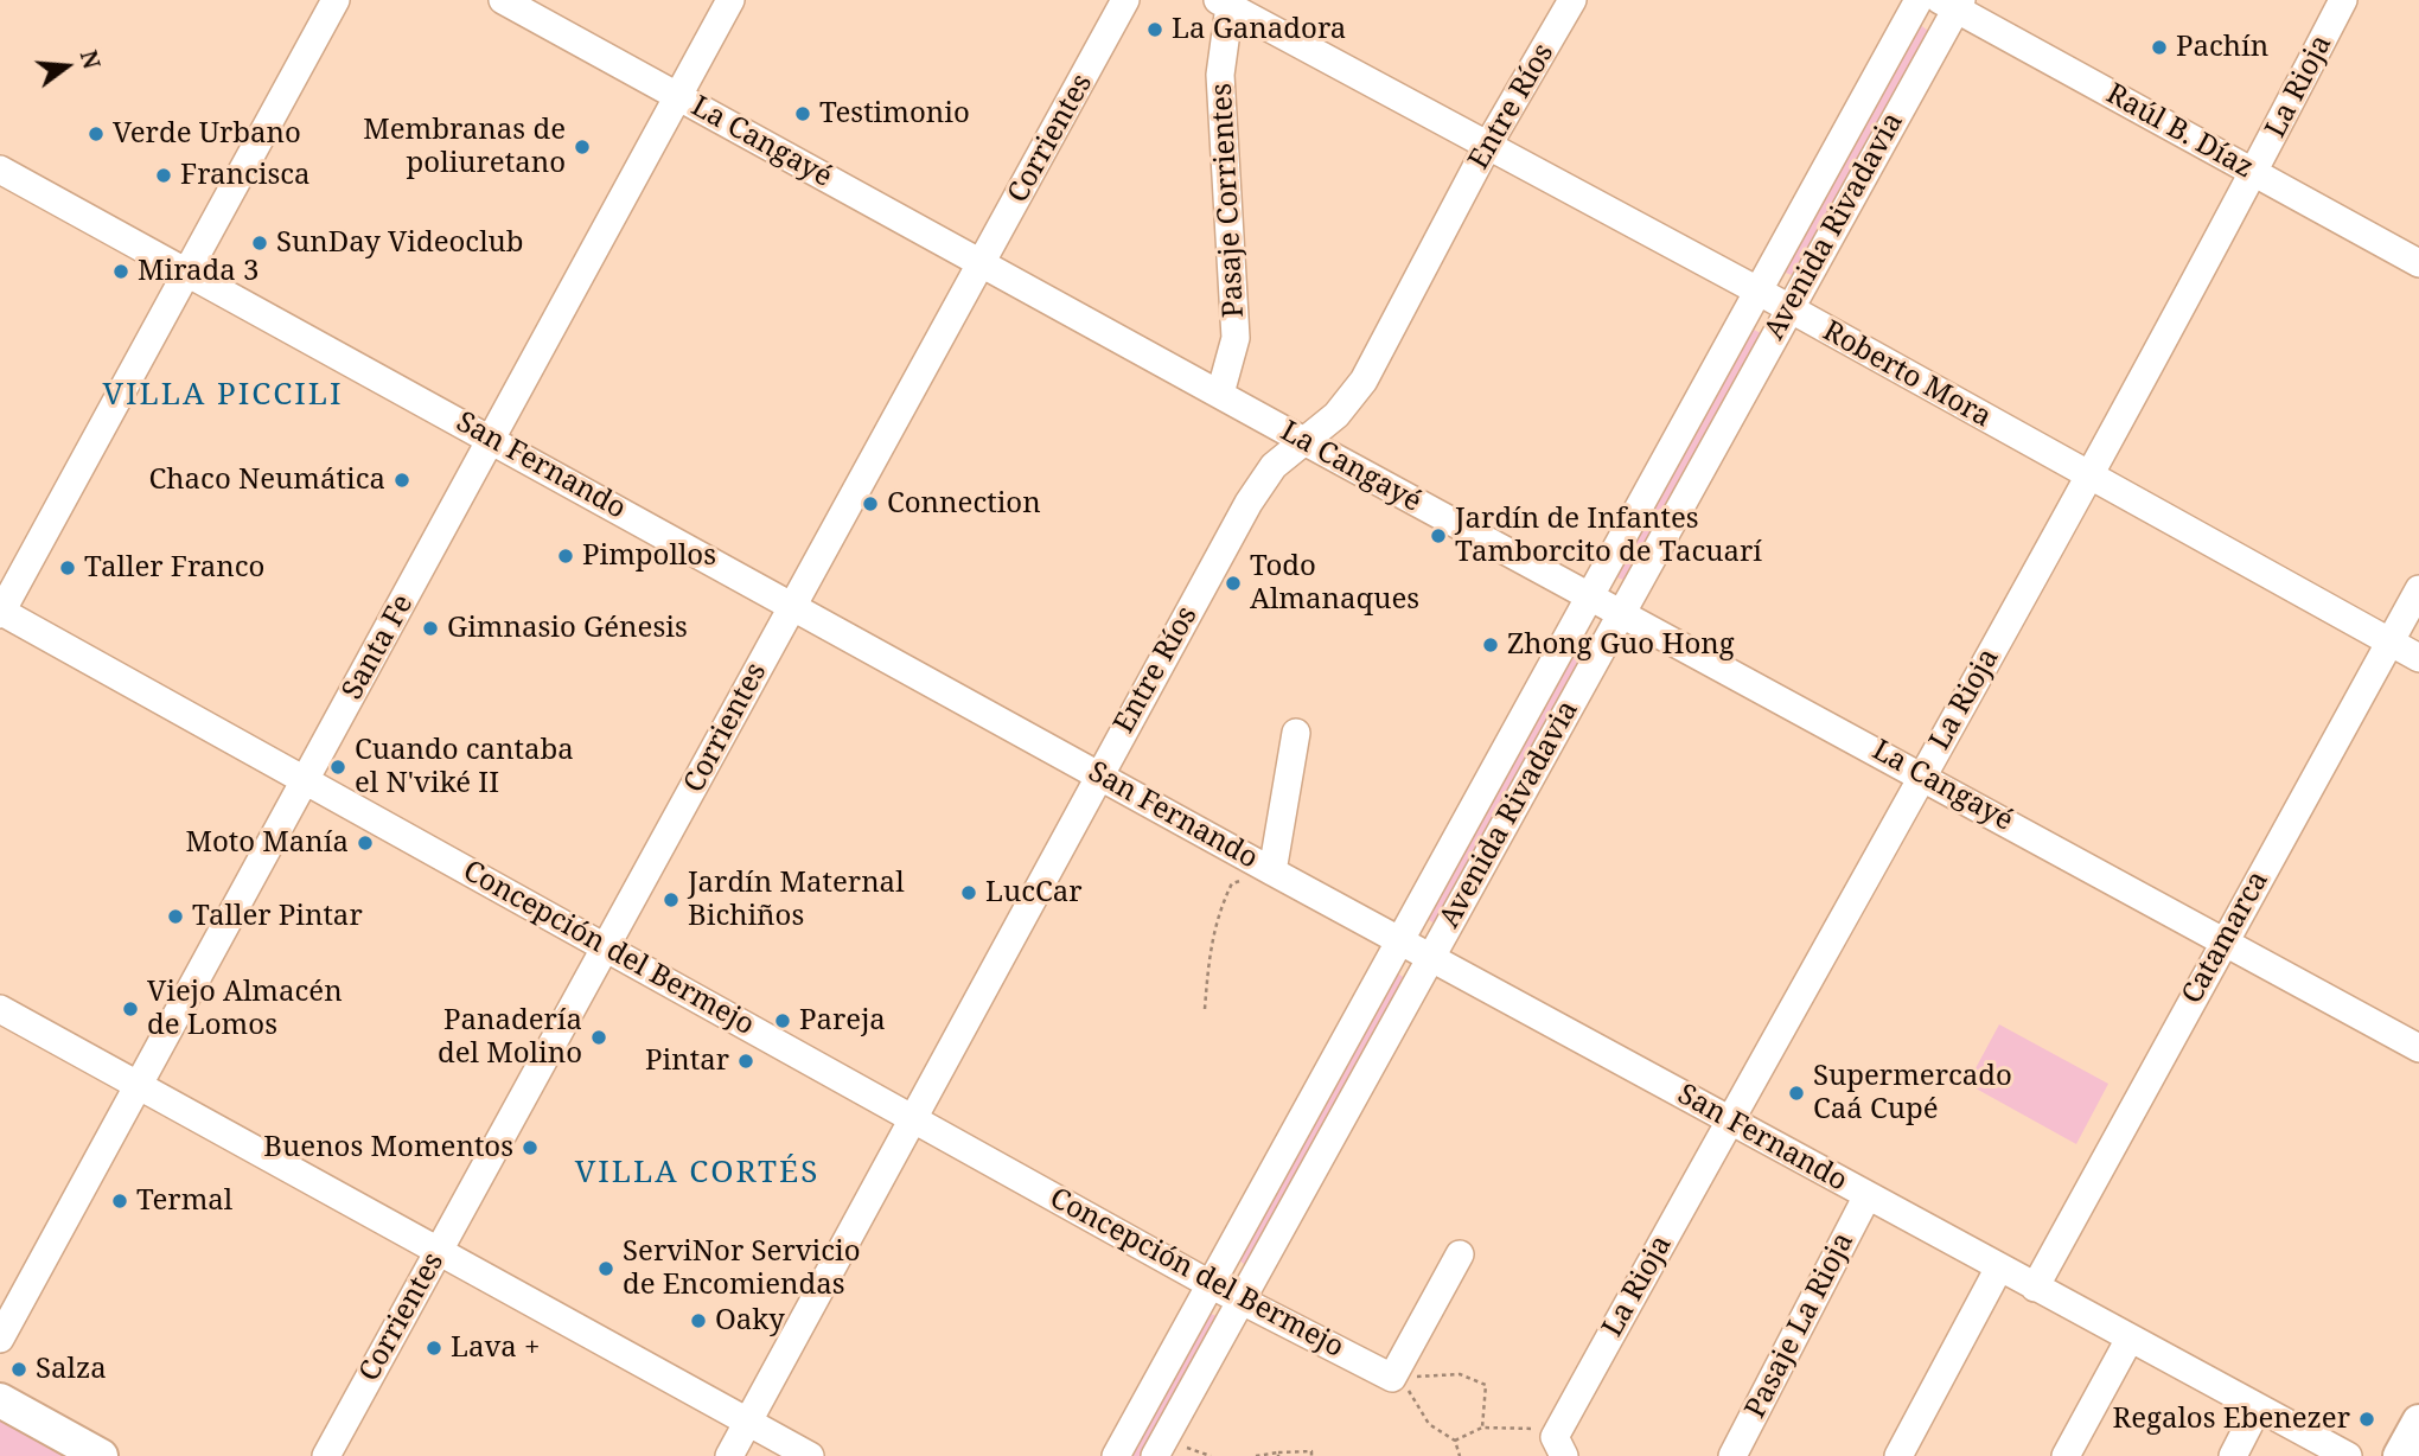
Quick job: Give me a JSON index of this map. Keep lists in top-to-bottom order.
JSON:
{
  "streets": {
    "street": [
      "La Rioja",
      "Entre Ríos",
      "Raúl B. Díaz",
      "Corrientes",
      "La Cangayé",
      "Pasaje Corrientes",
      "Avenida Rivadavia",
      "Roberto Mora",
      "San Fernando",
      "Santa Fe",
      "Catamarca",
      "Concepción del Bermejo",
      "Pasaje La Rioja"
    ]
  },
  "crossings": [
    ["La Rioja", "Raúl B. Díaz"],
    ["La Rioja", "La Cangayé"],
    ["La Rioja", "Roberto Mora"],
    ["La Rioja", "San Fernando"],
    ["Entre Ríos", "La Cangayé"],
    ["Entre Ríos", "Roberto Mora"],
    ["Entre Ríos", "San Fernando"],
    ["Entre Ríos", "Concepción del Bermejo"],
    ["Raúl B. Díaz", "Avenida Rivadavia"],
    ["Corrientes", "La Cangayé"],
    ["Corrientes", "San Fernando"],
    ["Corrientes", "Concepción del Bermejo"],
    ["La Cangayé", "Pasaje Corrientes"],
    ["La Cangayé", "Avenida Rivadavia"],
    ["La Cangayé", "Santa Fe"],
    ["La Cangayé", "Catamarca"],
    ["Pasaje Corrientes", "Roberto Mora"],
    ["Avenida Rivadavia", "Roberto Mora"],
    ["Avenida Rivadavia", "San Fernando"],
    ["Avenida Rivadavia", "Concepción del Bermejo"],
    ["Roberto Mora", "Catamarca"],
    ["San Fernando", "Santa Fe"],
    ["San Fernando", "Catamarca"],
    ["San Fernando", "Pasaje La Rioja"],
    ["Santa Fe", "Concepción del Bermejo"]
  ],
  "districts": ["VILLA PICCILI", "VILLA CORTÉS"],
  "places": [
    "La Ganadora",
    "Pachín",
    "Testimonio",
    "Verde Urbano",
    "Membranas de poliuretano",
    "Francisca",
    "SunDay Videoclub",
    "Mirada 3",
    "Chaco Neumática",
    "Connection",
    "Jardín de Infantes Tamborcito de Tacuarí",
    "Pimpollos",
    "Taller Franco",
    "Todo Almanaques",
    "Gimnasio Génesis",
    "Zhong Guo Hong",
    "Cuando cantaba el N'viké II",
    "Moto Manía",
    "LucCar",
    "Jardín Maternal Bichiños",
    "Taller Pintar",
    "Viejo Almacén de Lomos",
    "Pareja",
    "Panadería del Molino",
    "Pintar",
    "Supermercado Caá Cupé",
    "Buenos Momentos",
    "Termal",
    "ServiNor Servicio de Encomiendas",
    "Oaky",
    "Lava +",
    "Salza",
    "Regalos Ebenezer"
  ],
  "north": "right"
}
